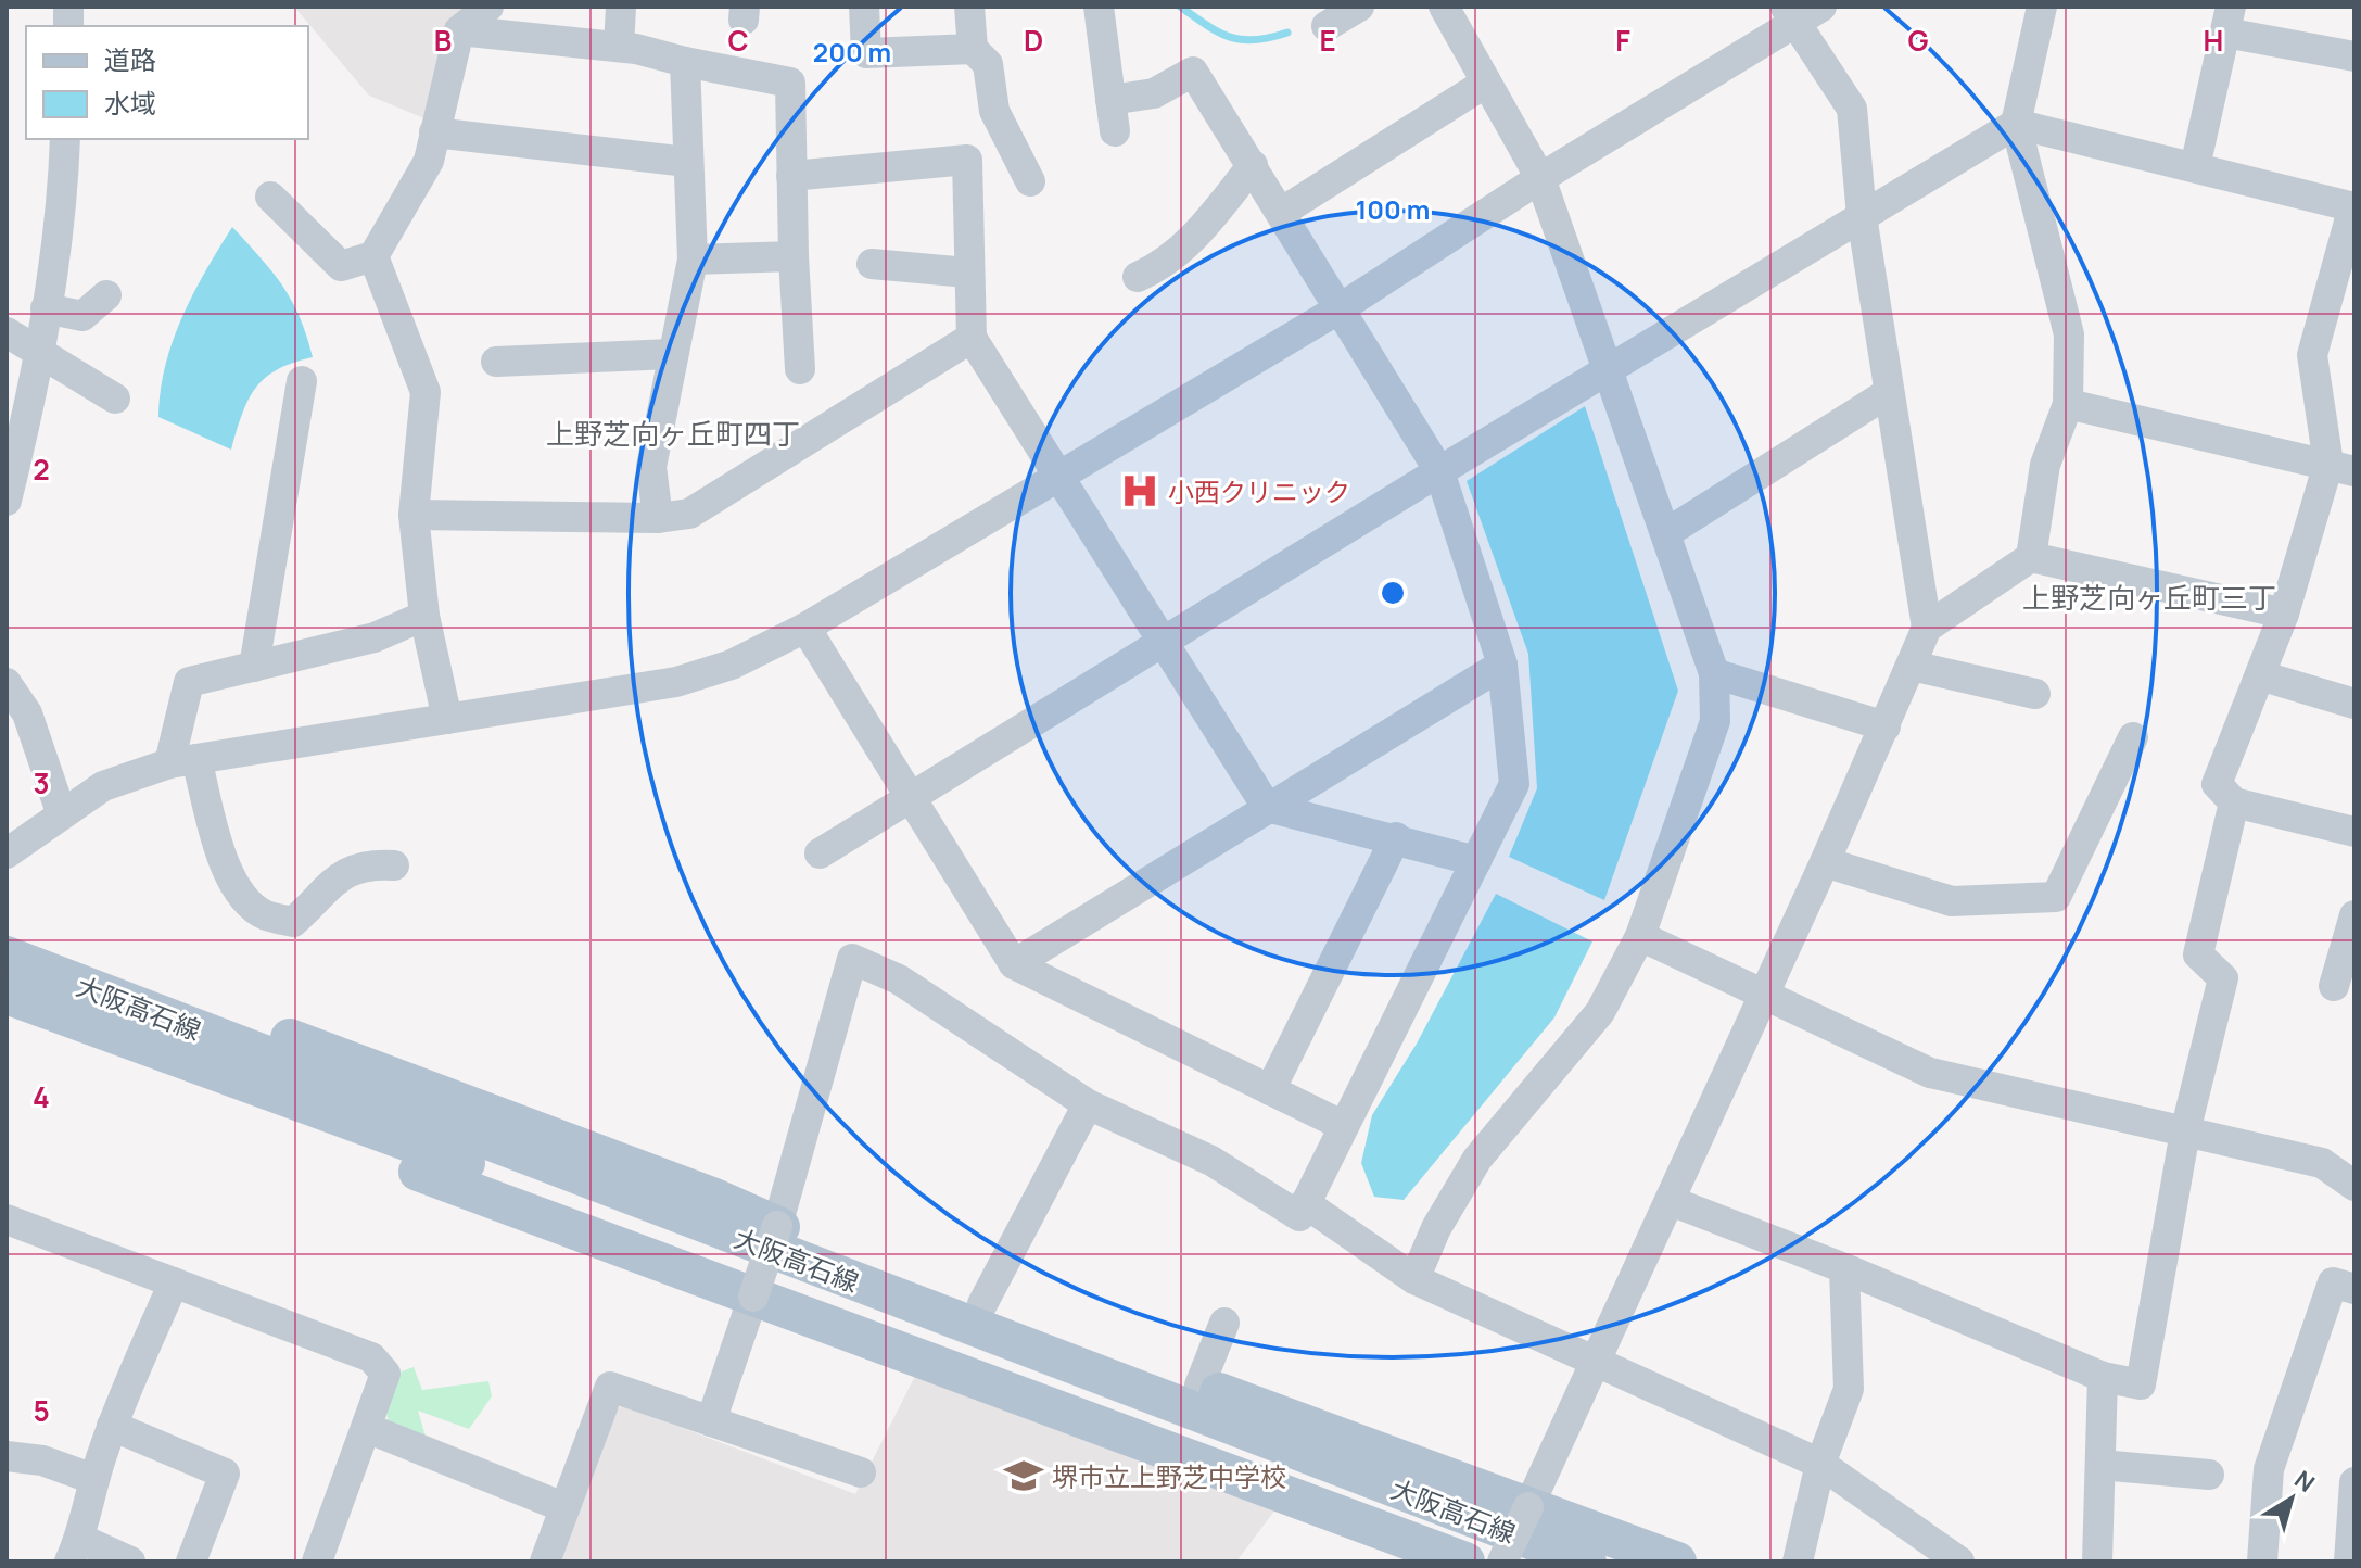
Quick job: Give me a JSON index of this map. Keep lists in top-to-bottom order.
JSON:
{
  "streets": {
    "main road": ["大阪高石線"]
  },
  "districts": ["上野芝向ヶ丘町四丁", "上野芝向ヶ丘町三丁"],
  "places": {
    "hospital": ["小西クリニック"],
    "school or university": ["堺市立上野芝中学校"]
  },
  "legend": ["道路", "水域"],
  "north": "top right",
  "grid": {
    "columns": [
      "B",
      "C",
      "D",
      "E",
      "F",
      "G",
      "H"
    ],
    "rows": [
      "2",
      "3",
      "4",
      "5"
    ]
  },
  "rings": ["200 m", "100 m"]
}
